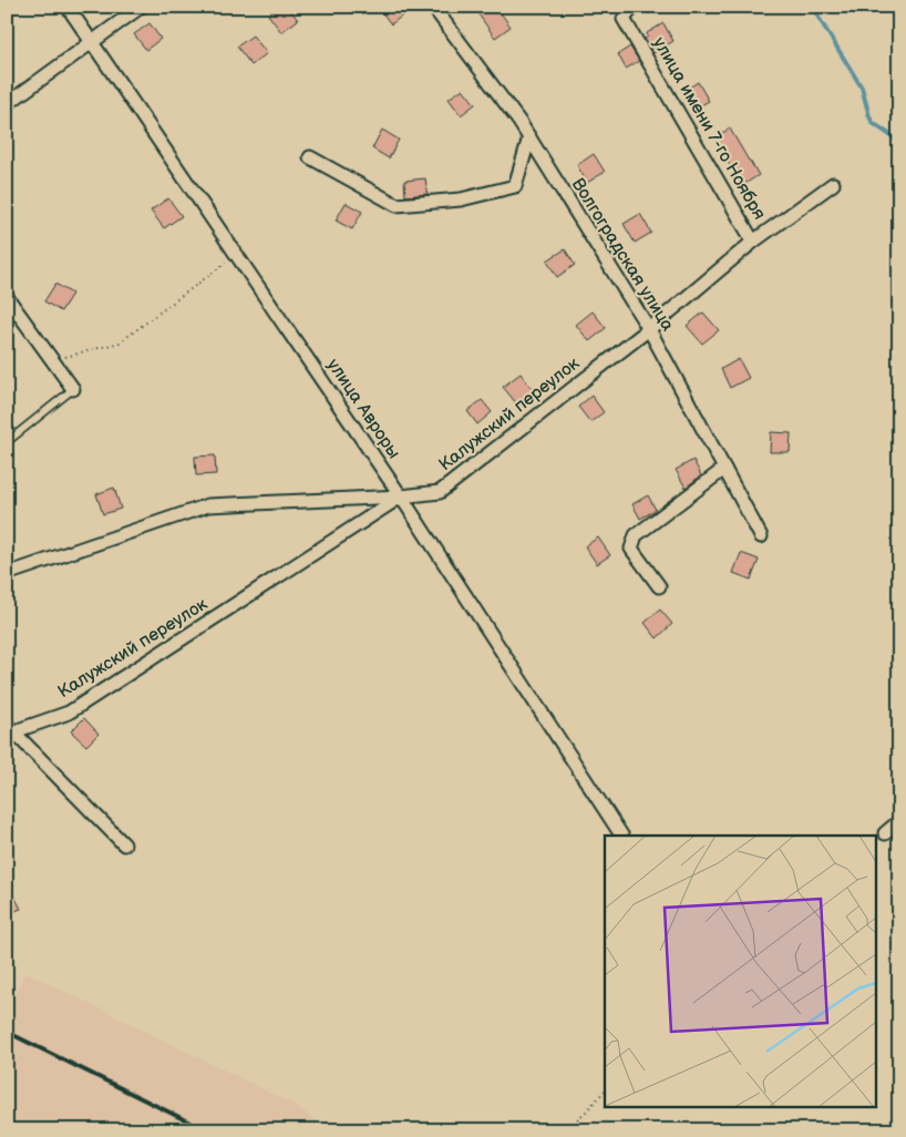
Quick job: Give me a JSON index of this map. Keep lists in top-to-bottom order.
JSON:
{
  "streets": {
    "street": [
      "улица имени 7-го Ноября",
      "Волгоградская улица",
      "улица Авроры",
      "Калужский переулок"
    ]
  },
  "crossings": [
    ["улица имени 7-го Ноября", "Калужский переулок"],
    ["Волгоградская улица", "Калужский переулок"],
    ["улица Авроры", "Калужский переулок"]
  ]
}
